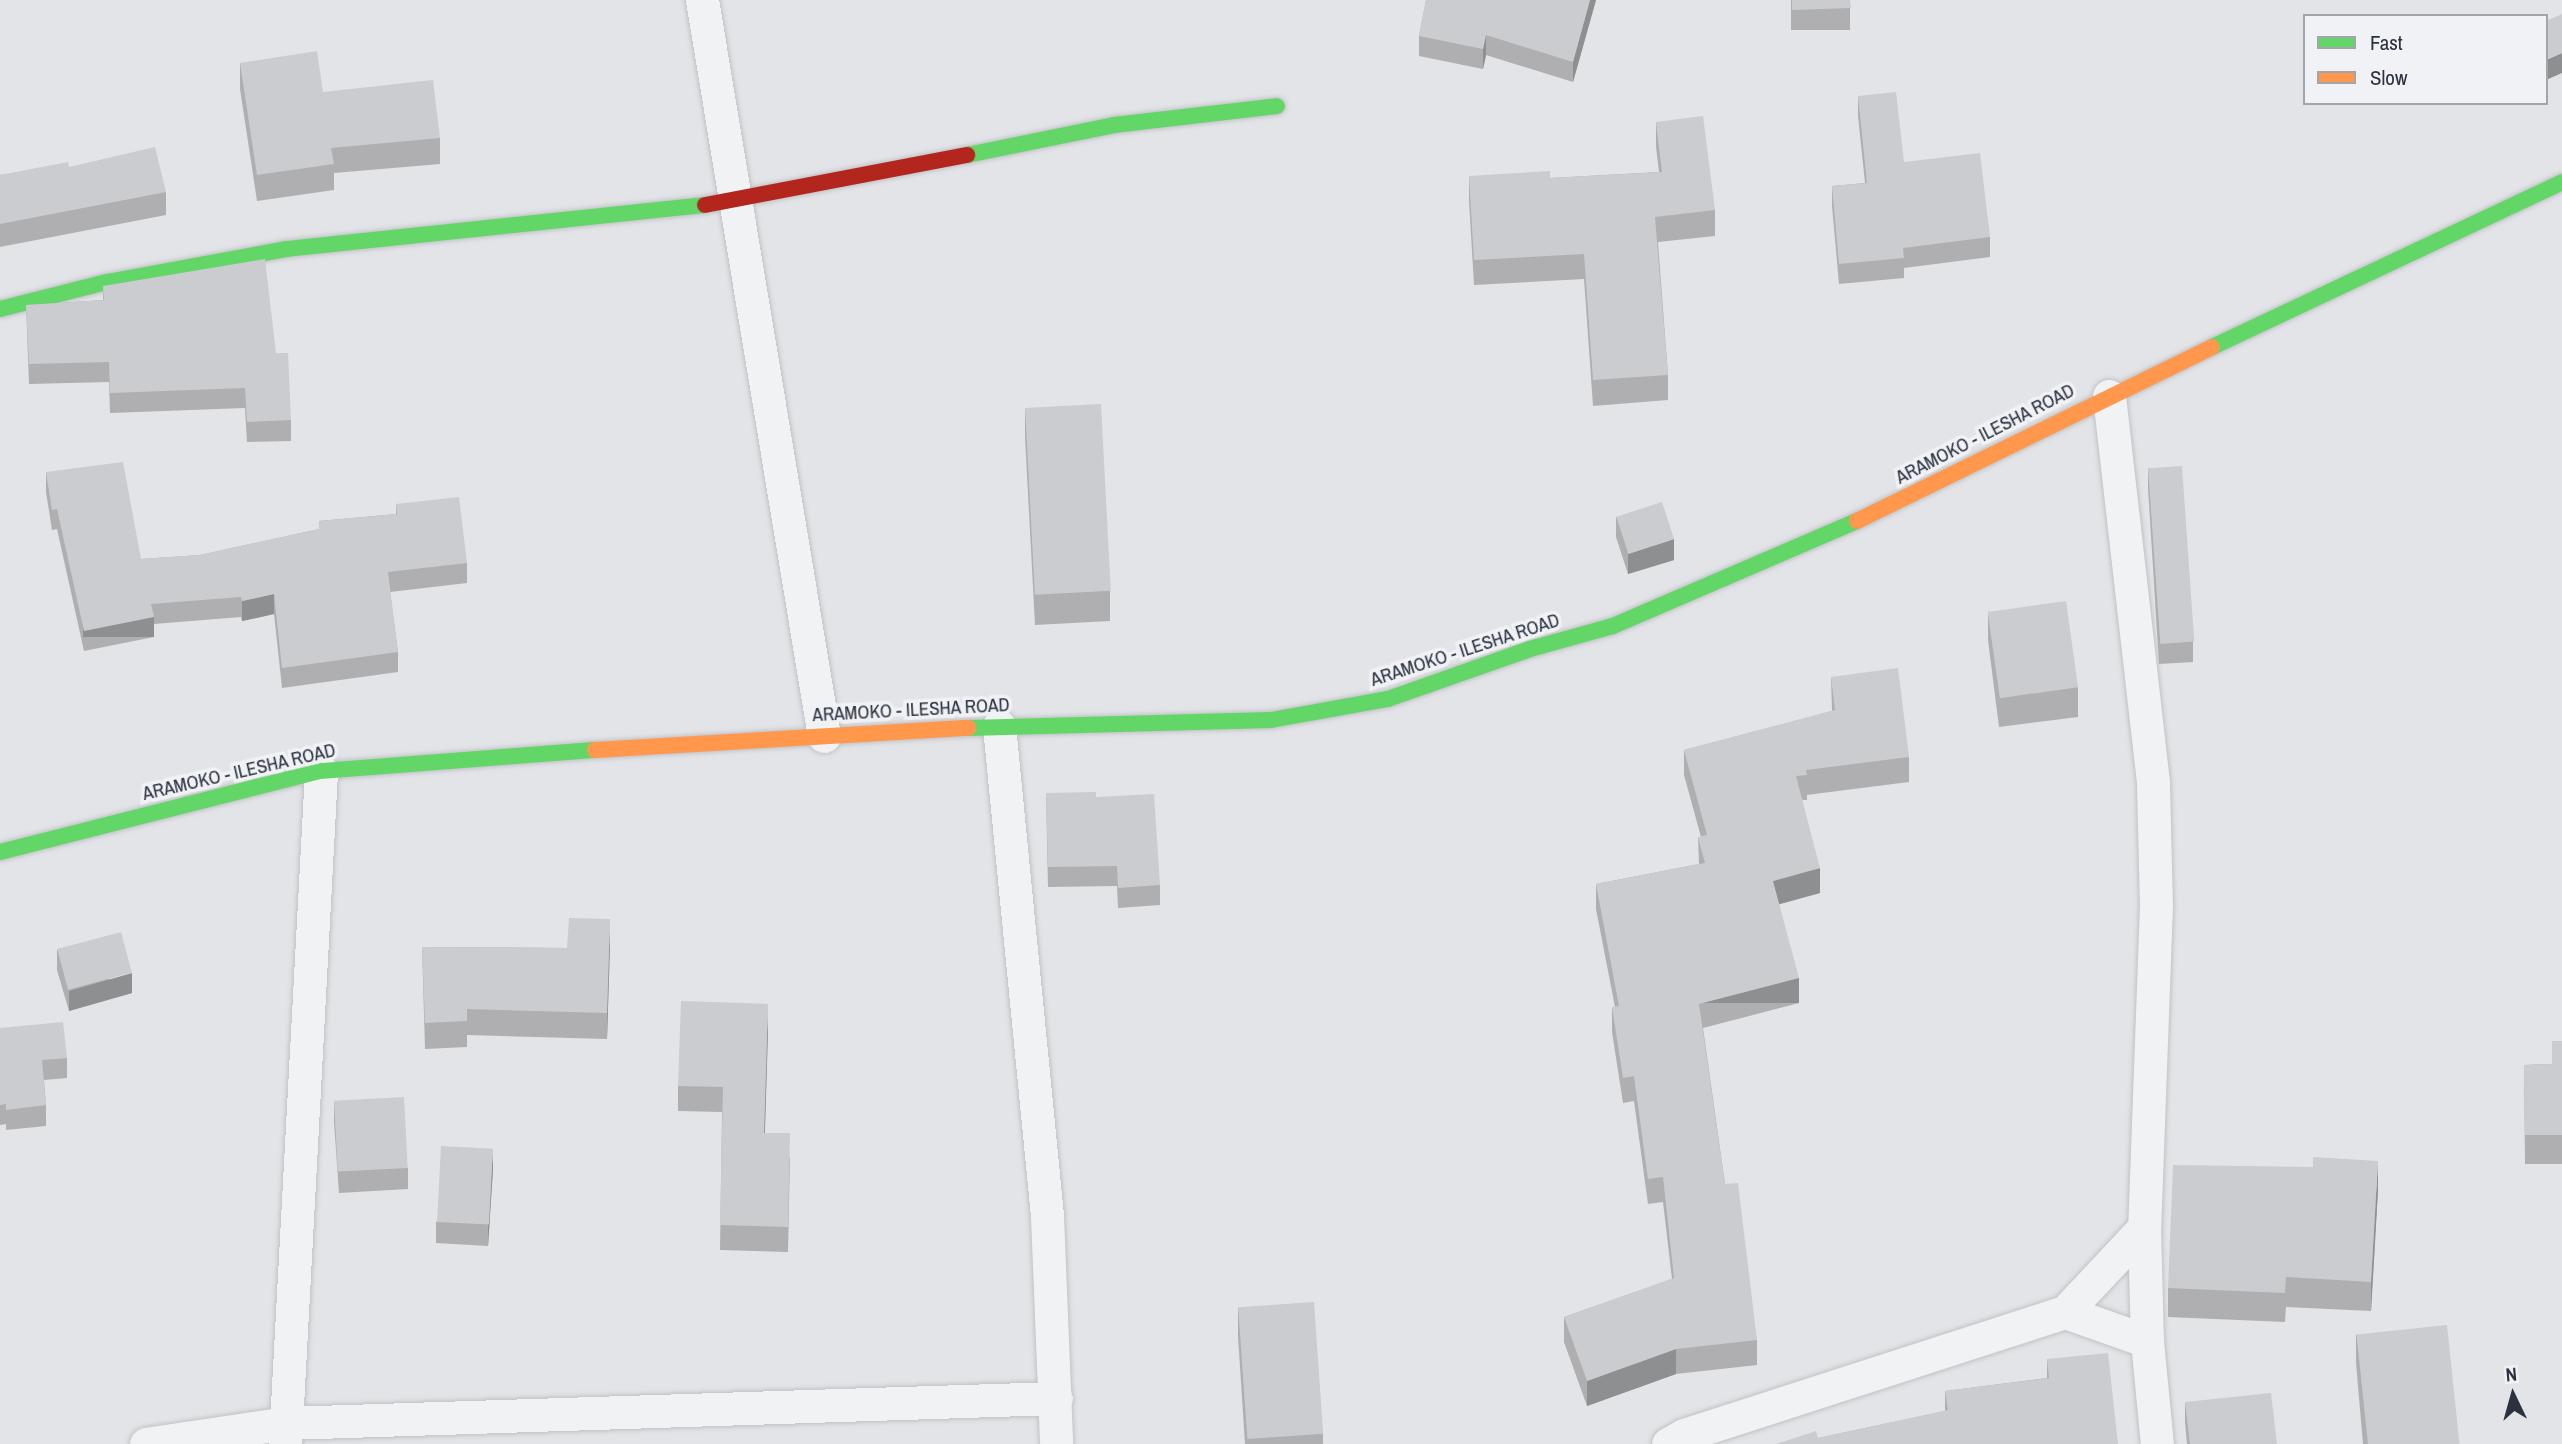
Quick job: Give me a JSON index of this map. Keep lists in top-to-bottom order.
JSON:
{
  "streets": {
    "main road": ["ARAMOKO - ILESHA ROAD"]
  },
  "legend": ["Fast", "Slow"],
  "north": "top"
}
